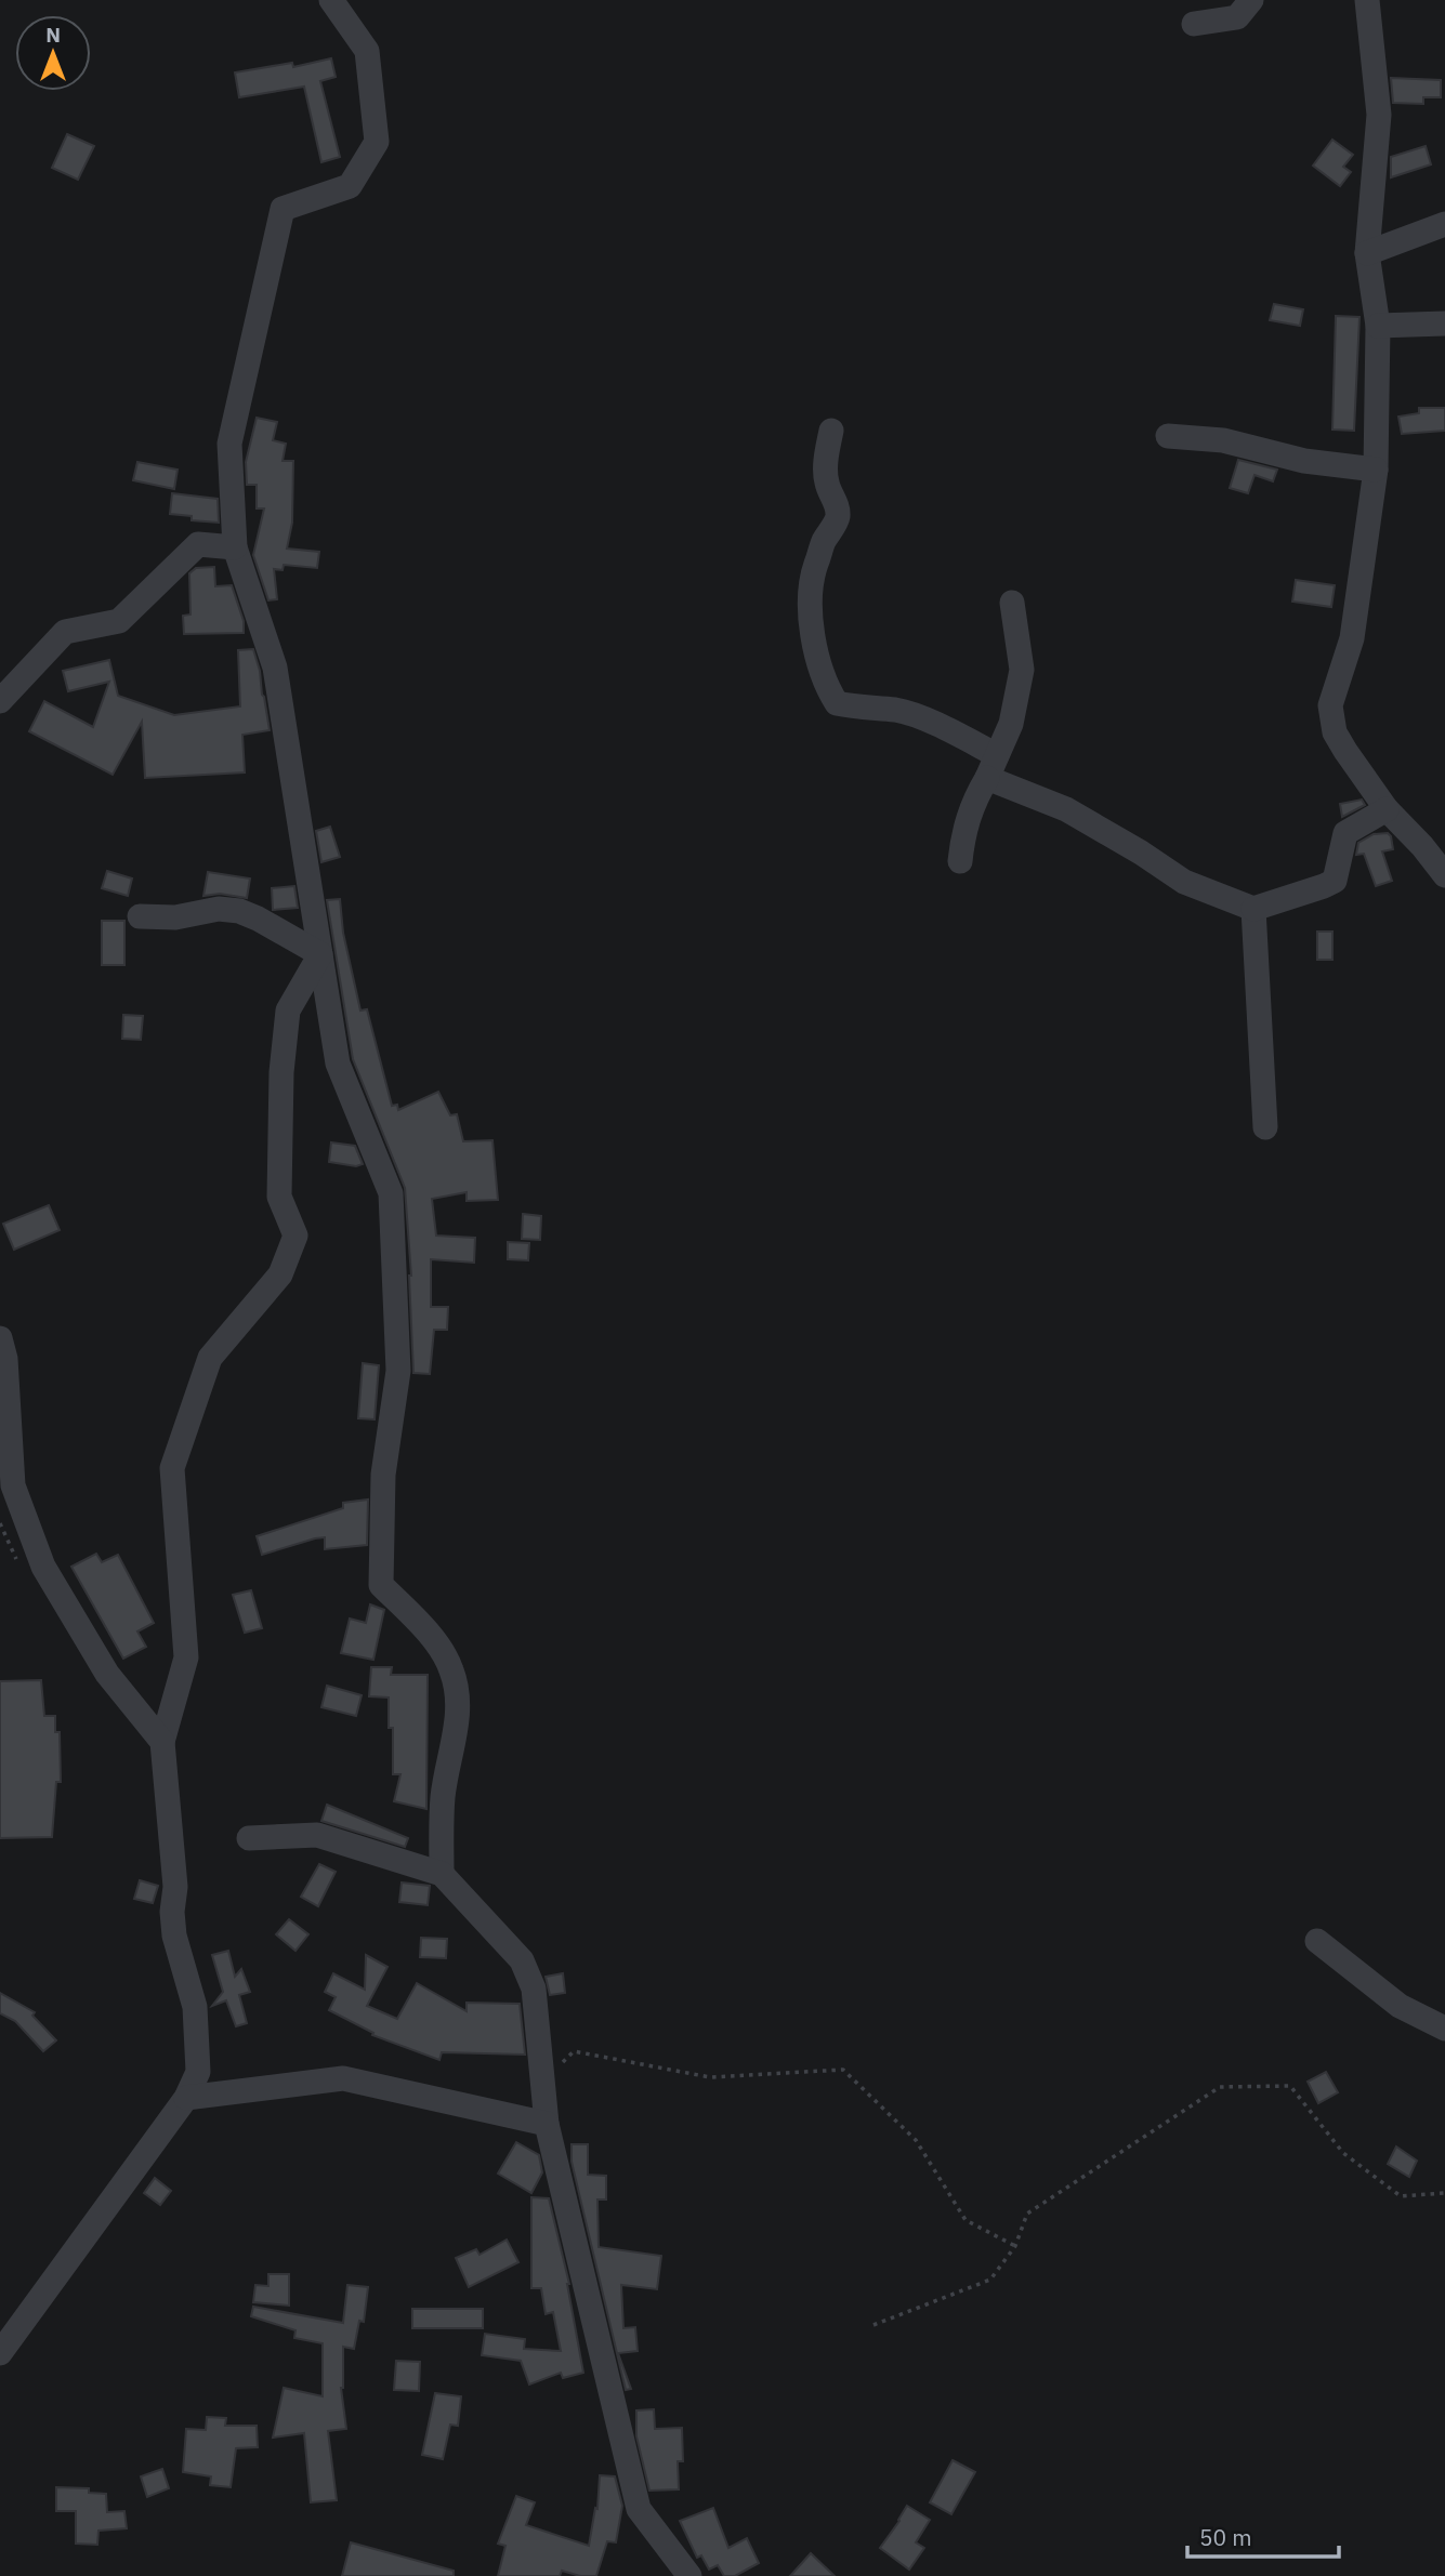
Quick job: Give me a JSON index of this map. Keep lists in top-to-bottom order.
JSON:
{
  "scale_bar": "50 m",
  "north": "top"
}
